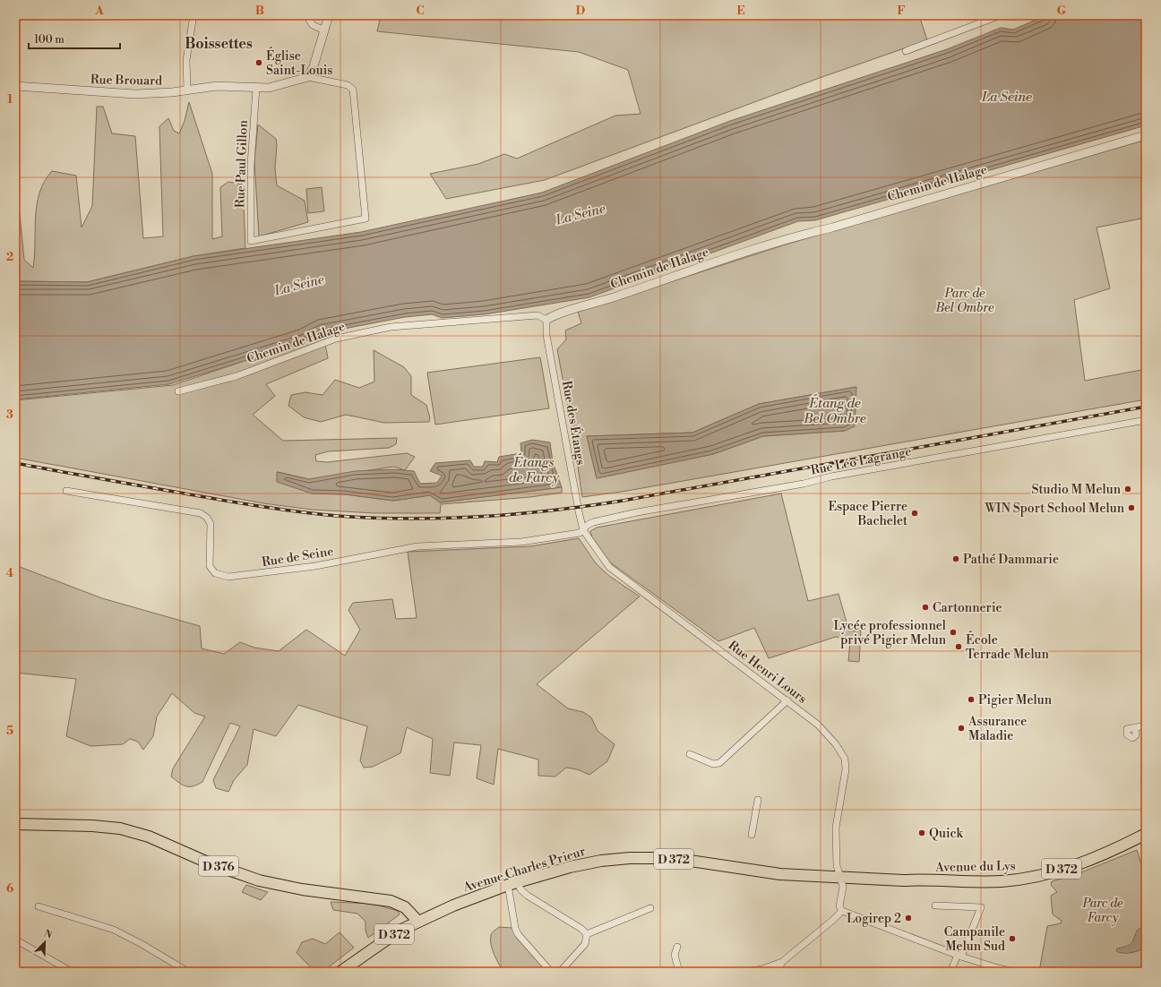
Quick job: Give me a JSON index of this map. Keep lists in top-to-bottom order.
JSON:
{
  "streets": {
    "main road": [
      "D 372",
      "D 376",
      "Avenue du Lys",
      "Avenue Charles Prieur"
    ],
    "street": [
      "Rue Brouard",
      "Rue Paul Gillon",
      "Chemin de Halage",
      "Rue des Étangs",
      "Rue Léo Lagrange",
      "Rue de Seine",
      "Rue Henri Lours"
    ]
  },
  "crossings": [
    ["Rue Brouard", "Rue Paul Gillon"],
    ["Chemin de Halage", "Rue des Étangs"],
    ["Rue des Étangs", "Rue Léo Lagrange"],
    ["Rue des Étangs", "Rue de Seine"],
    ["Rue des Étangs", "Rue Henri Lours"],
    ["Rue Léo Lagrange", "Rue de Seine"],
    ["Rue Léo Lagrange", "Rue Henri Lours"],
    ["Rue de Seine", "Rue Henri Lours"],
    ["Rue Henri Lours", "Avenue du Lys"],
    ["Rue Henri Lours", "Avenue Charles Prieur"],
    ["D 376", "Avenue Charles Prieur"],
    ["Avenue du Lys", "Avenue Charles Prieur"]
  ],
  "districts": ["Boissettes"],
  "water": ["La Seine", "Étang de Bel Ombre", "Étangs de Farcy"],
  "parks": ["Parc de Bel Ombre", "Parc de Farcy"],
  "places": [
    "Église Saint-Louis",
    "Studio M Melun",
    "WIN Sport School Melun",
    "Espace Pierre Bachelet",
    "Pathé Dammarie",
    "Cartonnerie",
    "Lycée professionnel privé Pigier Melun",
    "École Terrade Melun",
    "Pigier Melun",
    "Assurance Maladie",
    "Quick",
    "Logirep 2",
    "Campanile Melun Sud"
  ],
  "scale_bar": "100 m",
  "north": "top right",
  "grid": {
    "columns": [
      "A",
      "B",
      "C",
      "D",
      "E",
      "F",
      "G"
    ],
    "rows": [
      "1",
      "2",
      "3",
      "4",
      "5",
      "6"
    ]
  }
}
